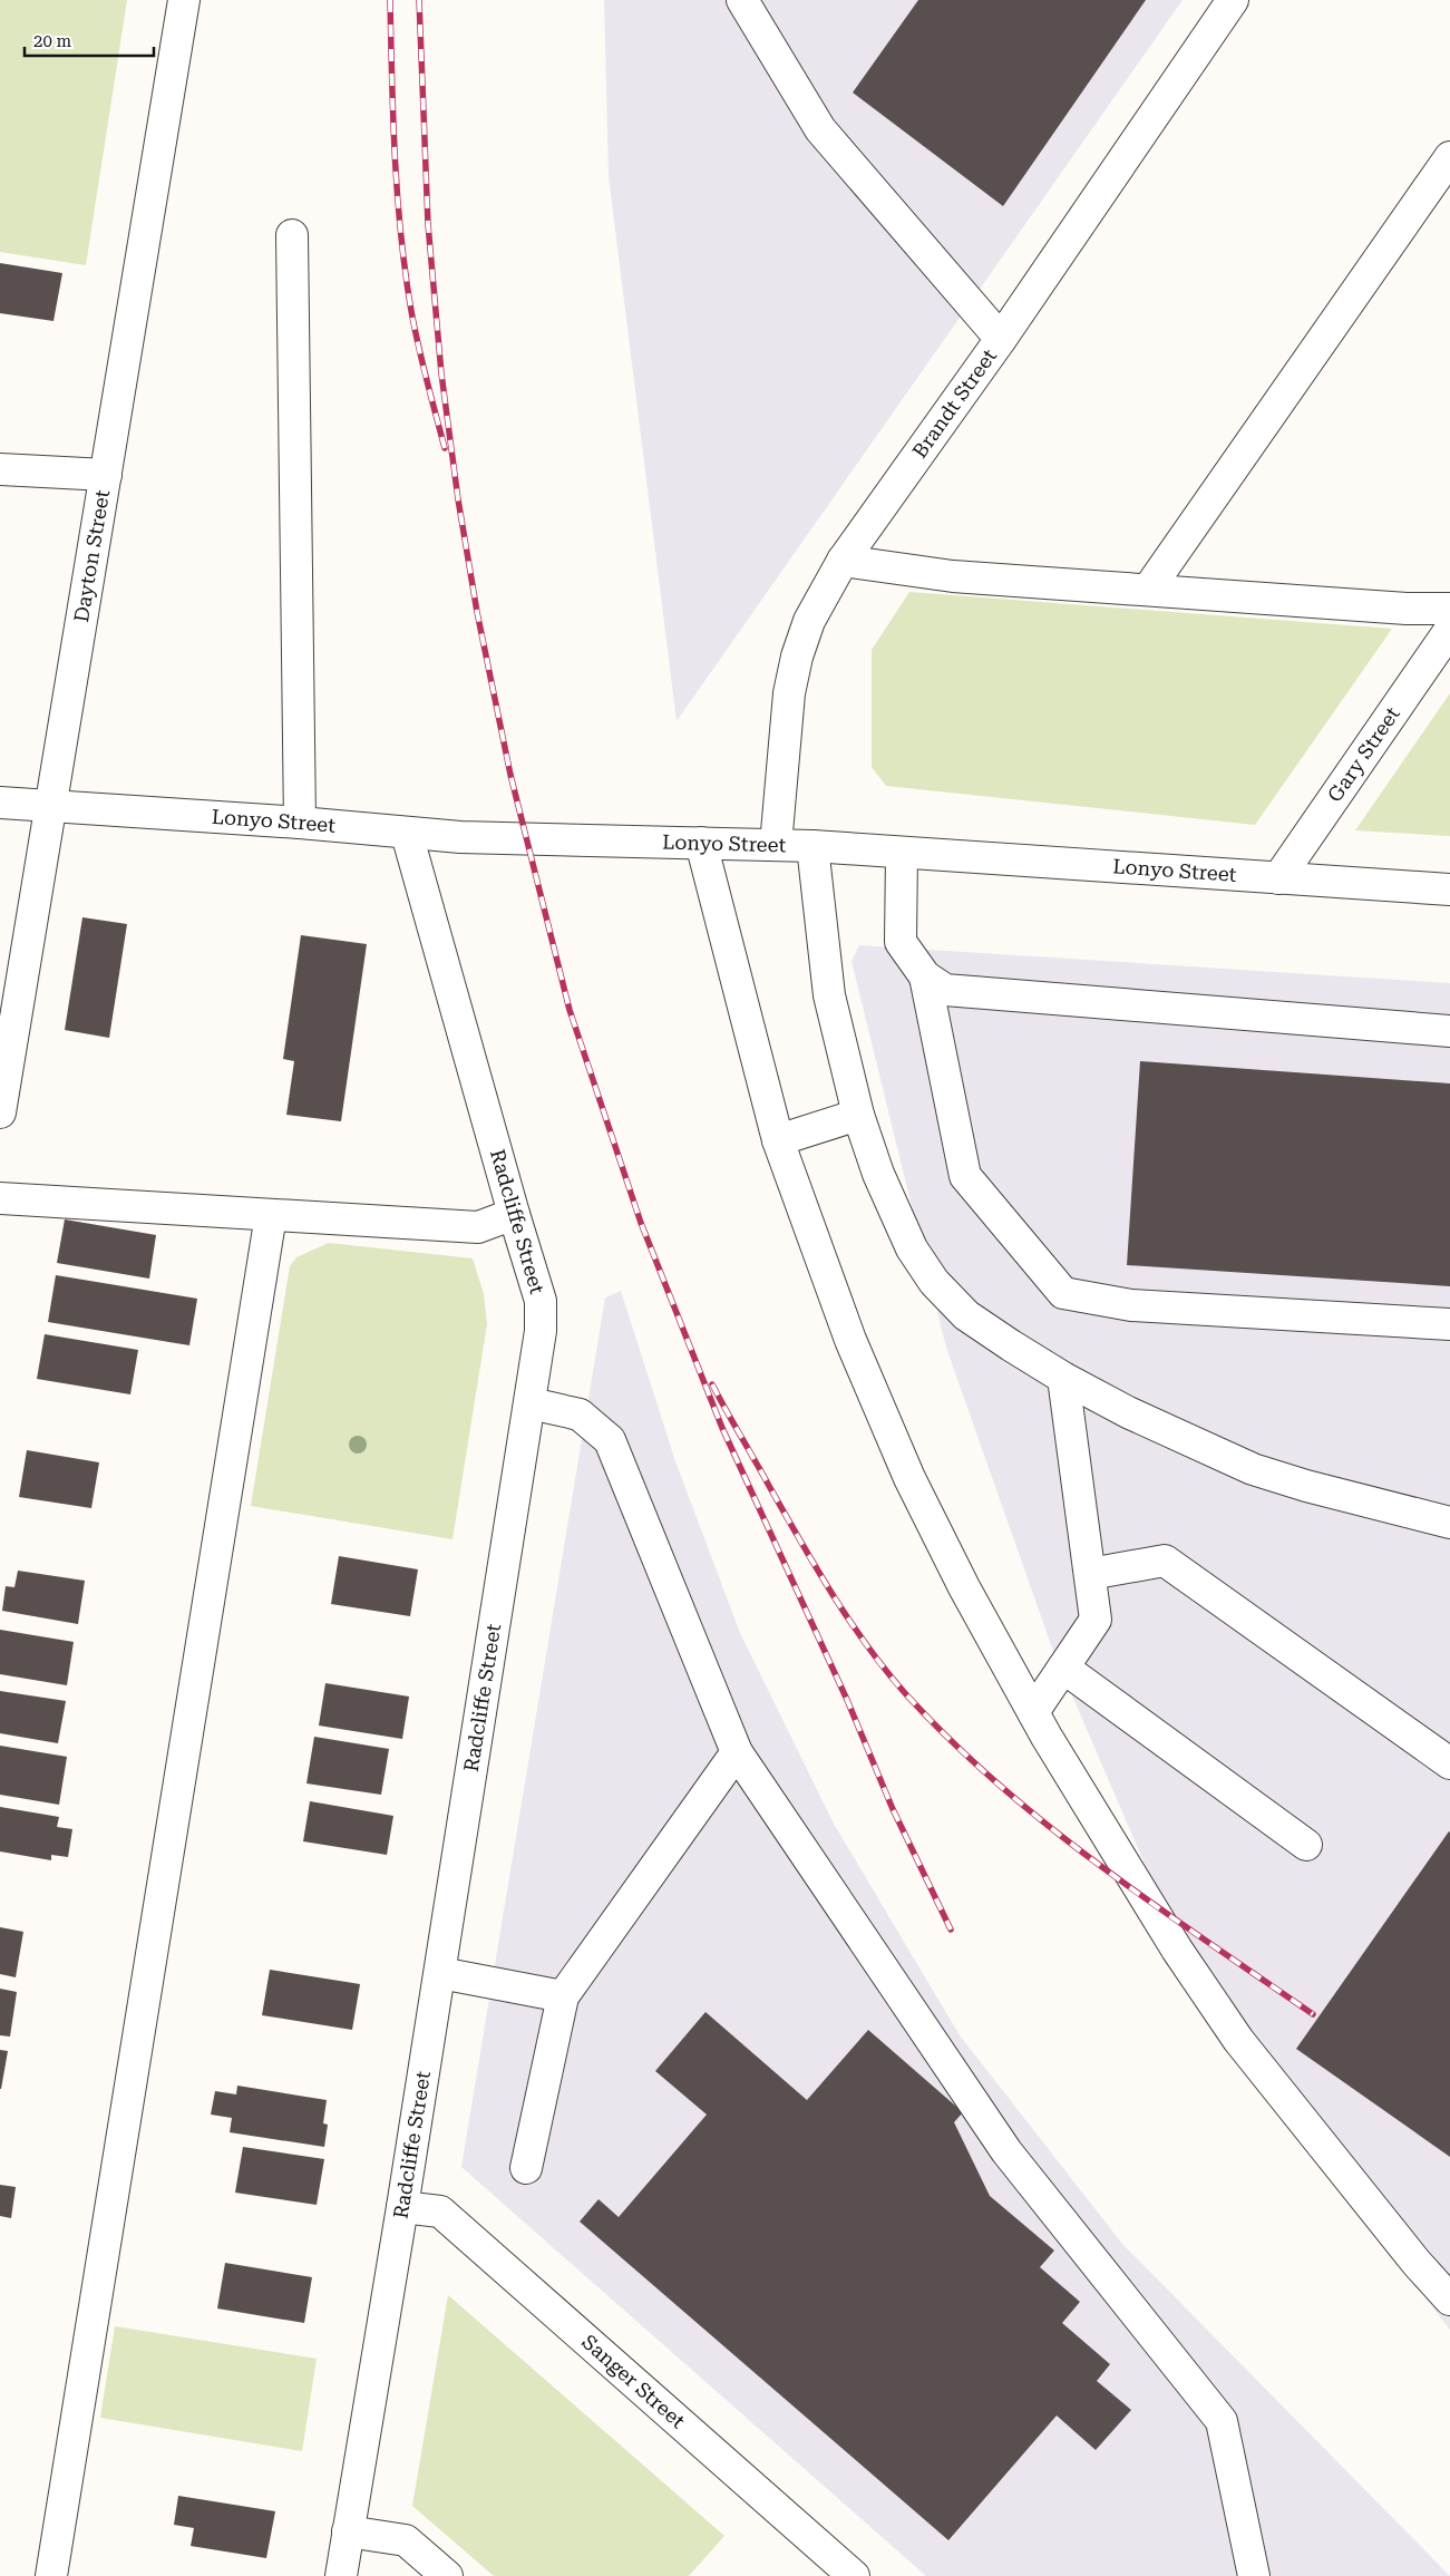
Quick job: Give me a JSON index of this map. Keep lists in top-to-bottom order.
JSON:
{
  "streets": {
    "street": [
      "Brandt Street",
      "Dayton Street",
      "Gary Street",
      "Lonyo Street",
      "Radcliffe Street",
      "Sanger Street"
    ]
  },
  "crossings": [
    ["Brandt Street", "Lonyo Street"],
    ["Dayton Street", "Lonyo Street"],
    ["Gary Street", "Lonyo Street"],
    ["Lonyo Street", "Radcliffe Street"],
    ["Radcliffe Street", "Sanger Street"]
  ],
  "scale_bar": "20 m"
}
